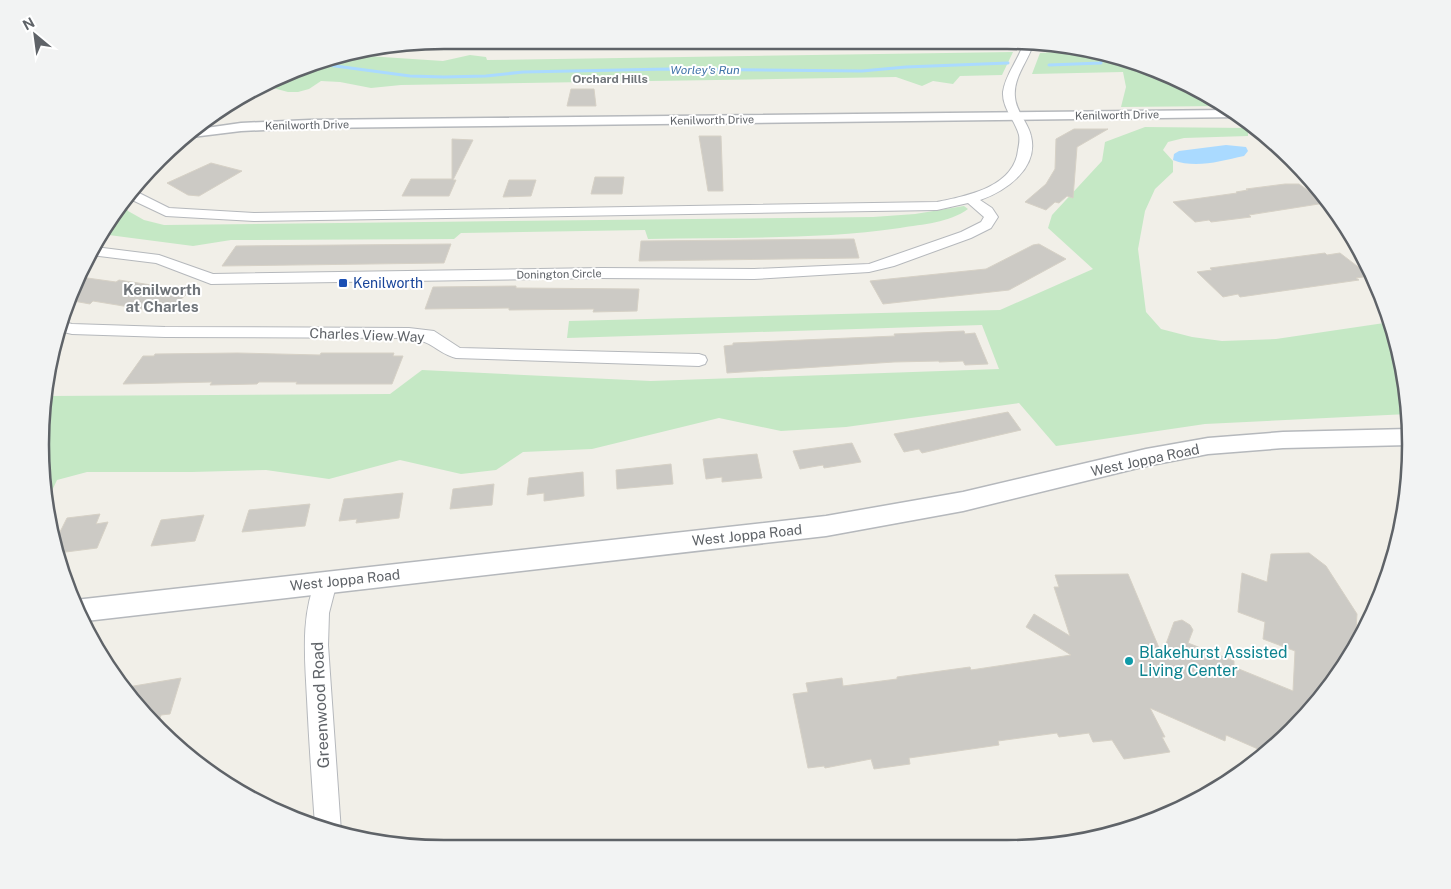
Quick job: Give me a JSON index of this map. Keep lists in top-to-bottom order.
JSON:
{
  "streets": {
    "street": [
      "Kenilworth Drive",
      "Donington Circle",
      "Charles View Way",
      "West Joppa Road",
      "Greenwood Road"
    ]
  },
  "crossings": [
    ["West Joppa Road", "Greenwood Road"]
  ],
  "districts": ["Orchard Hills", "Kenilworth at Charles"],
  "water": ["Worley's Run"],
  "places": {
    "transit": ["Kenilworth"],
    "other": ["Blakehurst Assisted Living Center"]
  },
  "north": "top left"
}
